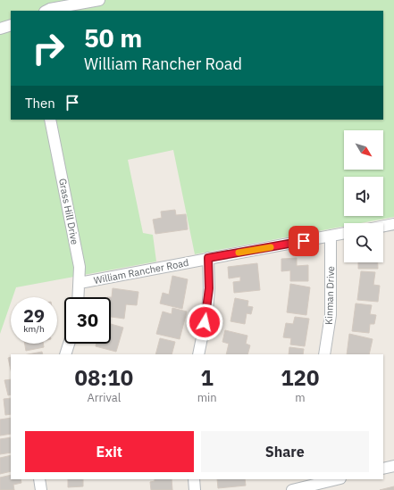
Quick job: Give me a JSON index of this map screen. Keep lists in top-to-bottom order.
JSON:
{
  "streets": {
    "street": ["Grass Hill Drive", "William Rancher Road", "Kinman Drive"]
  },
  "crossings": [
    ["Grass Hill Drive", "William Rancher Road"],
    ["William Rancher Road", "Kinman Drive"]
  ],
  "north": "bottom right",
  "page": {
    "turn": ["50 m", "William Rancher Road"],
    "then": "Then",
    "speed": "29 km/h",
    "limit": "30",
    "eta": [
      "08:10",
      "Arrival",
      "1",
      "min",
      "120",
      "m"
    ],
    "buttons": ["Exit", "Share"]
  }
}
